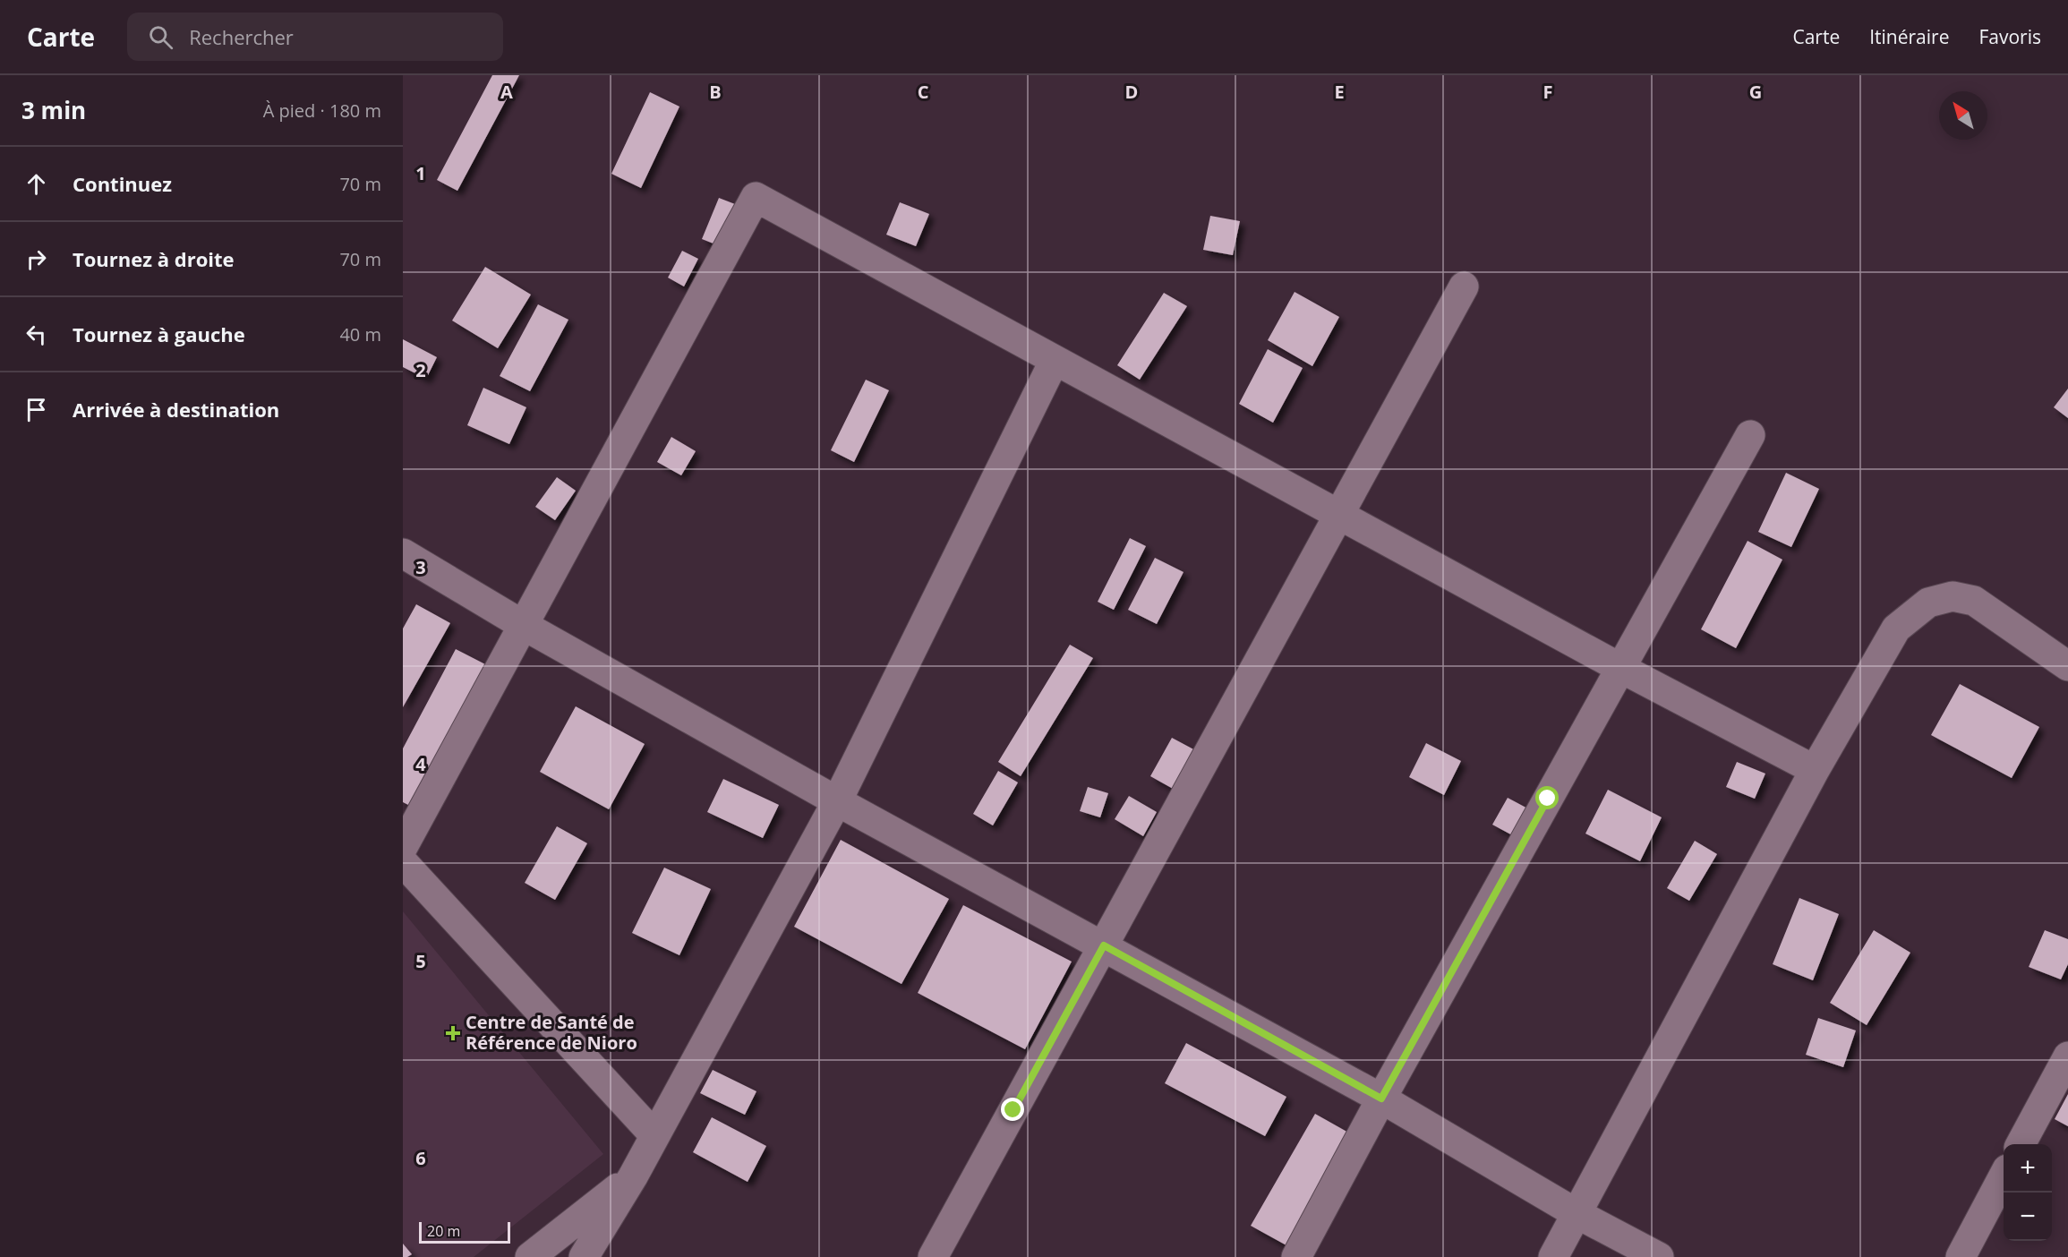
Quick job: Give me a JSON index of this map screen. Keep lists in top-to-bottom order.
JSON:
{
  "places": {
    "health": ["Centre de Santé de Référence de Nioro"]
  },
  "scale_bar": "20 m",
  "north": "top left",
  "page": {
    "header": "Carte",
    "search": "Rechercher",
    "nav": ["Carte", "Itinéraire", "Favoris"],
    "heading": ["3 min", "À pied · 180 m"],
    "list": [
      ["Continuez", "70 m"],
      ["Tournez à droite", "70 m"],
      ["Tournez à gauche", "40 m"],
      "Arrivée à destination"
    ],
    "map_buttons": ["+", "−"],
    "scale": "20 m"
  },
  "grid": {
    "columns": [
      "A",
      "B",
      "C",
      "D",
      "E",
      "F",
      "G"
    ],
    "rows": [
      "1",
      "2",
      "3",
      "4",
      "5",
      "6"
    ]
  }
}
